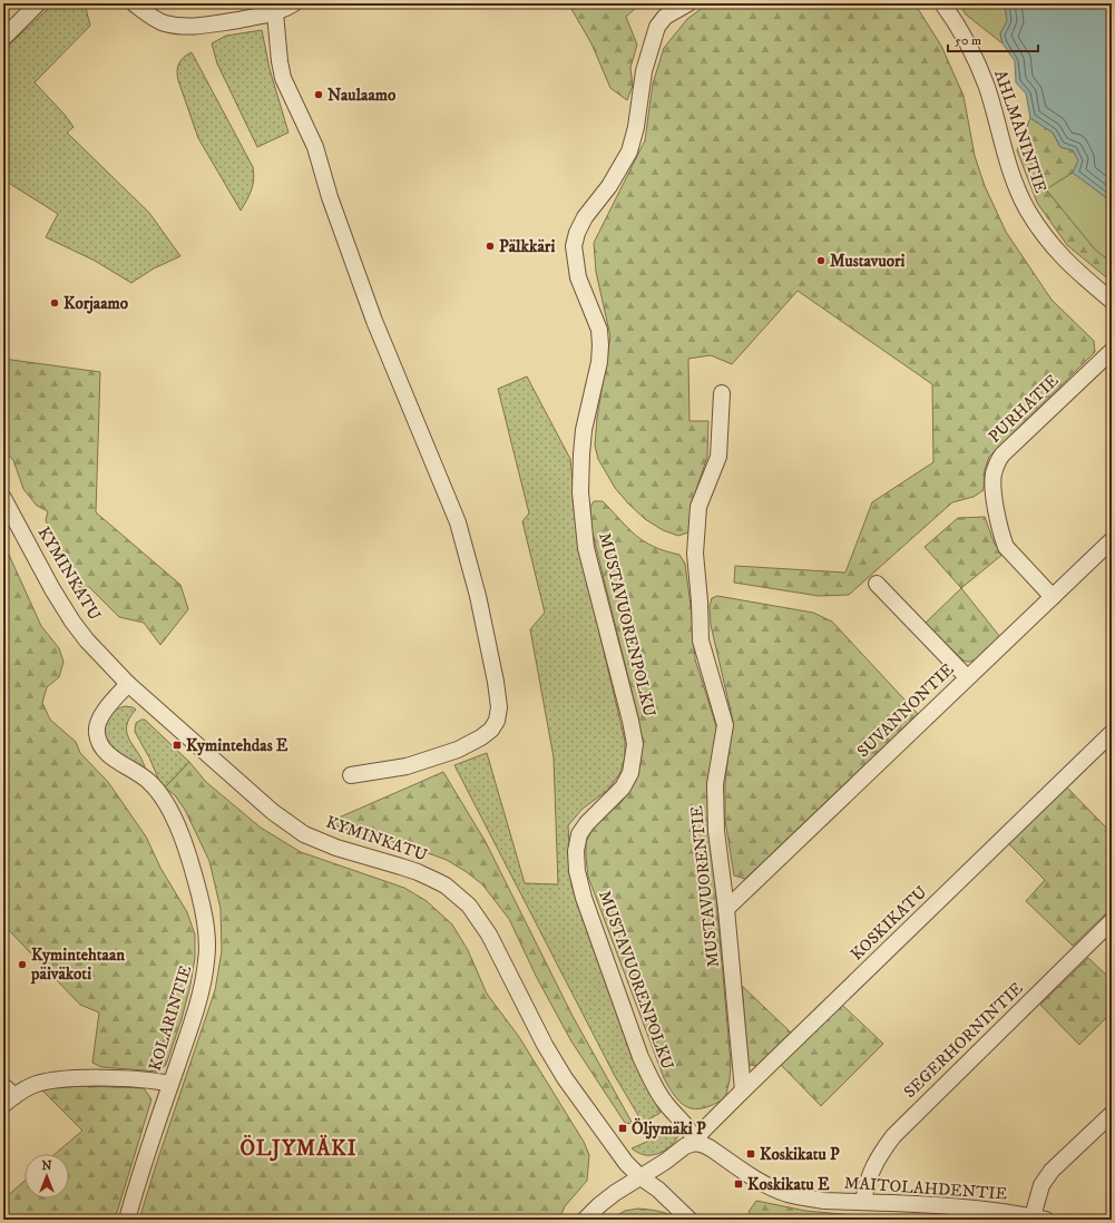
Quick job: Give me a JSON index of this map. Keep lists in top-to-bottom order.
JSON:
{
  "streets": {
    "street": [
      "AHLMANINTIE",
      "PURHATIE",
      "KYMINKATU",
      "MUSTAVUORENPOLKU",
      "SUVANNONTIE",
      "MUSTAVUORENTIE",
      "KOSKIKATU",
      "KOLARINTIE",
      "SEGERHORNINTIE",
      "MAITOLAHDENTIE"
    ]
  },
  "crossings": [
    ["PURHATIE", "SUVANNONTIE"],
    ["KYMINKATU", "KOLARINTIE"],
    ["MUSTAVUORENPOLKU", "KOSKIKATU"],
    ["MUSTAVUORENPOLKU", "MAITOLAHDENTIE"],
    ["SUVANNONTIE", "MUSTAVUORENTIE"],
    ["MUSTAVUORENTIE", "KOSKIKATU"],
    ["KOSKIKATU", "MAITOLAHDENTIE"],
    ["SEGERHORNINTIE", "MAITOLAHDENTIE"]
  ],
  "districts": ["ÖLJYMÄKI"],
  "places": {
    "other": [
      "Naulaamo",
      "Pälkkäri",
      "Mustavuori",
      "Korjaamo",
      "Kymintehtaan päiväkoti"
    ],
    "transit": [
      "Kymintehdas E",
      "Öljymäki P",
      "Koskikatu P",
      "Koskikatu E"
    ]
  },
  "scale_bar": "50 m",
  "north": "top"
}
